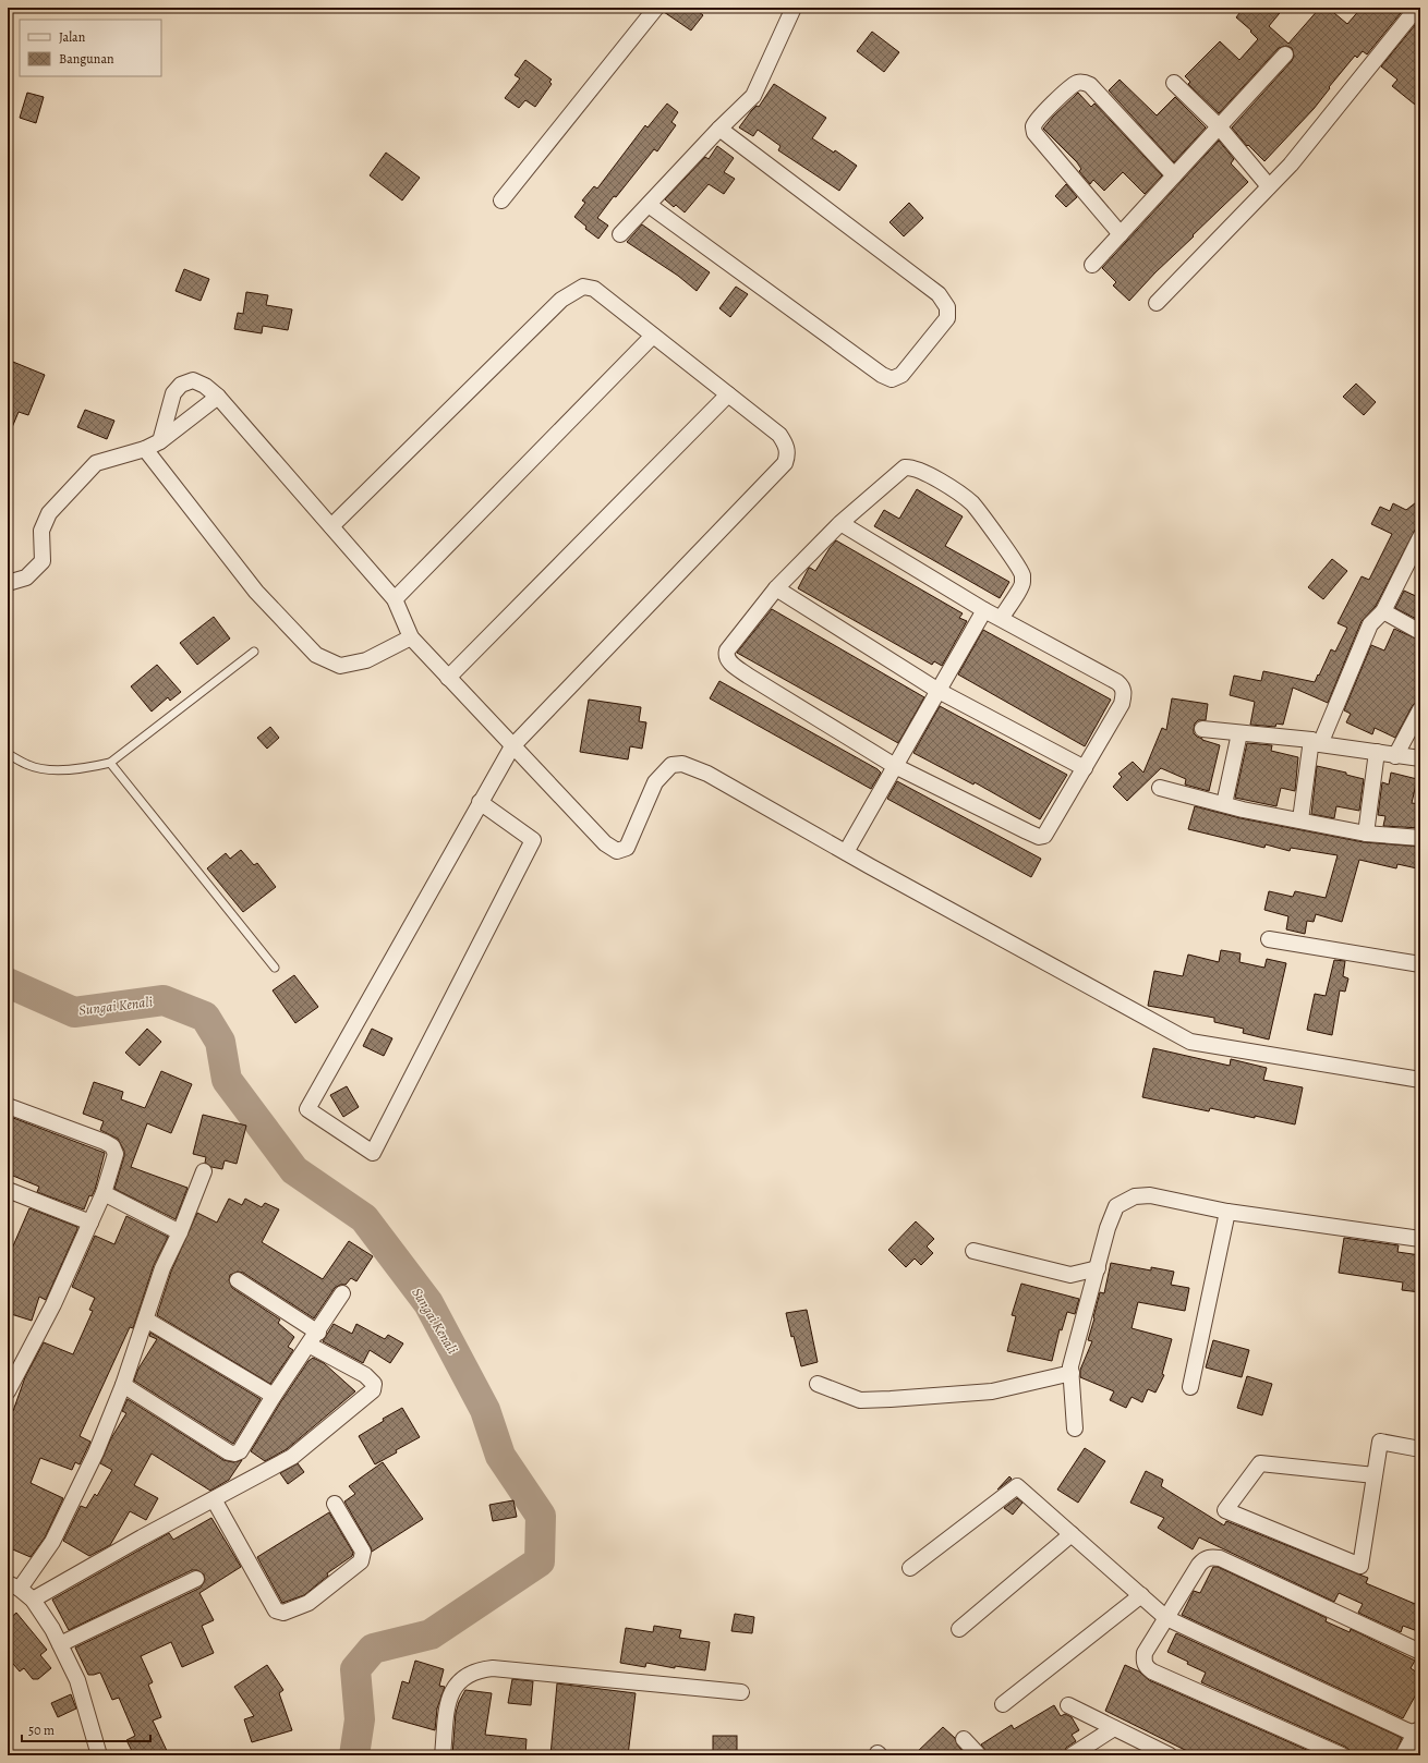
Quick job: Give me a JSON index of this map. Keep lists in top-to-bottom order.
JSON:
{
  "water": ["Sungai Kenali"],
  "legend": ["Jalan", "Bangunan"],
  "scale_bar": "50 m"
}
